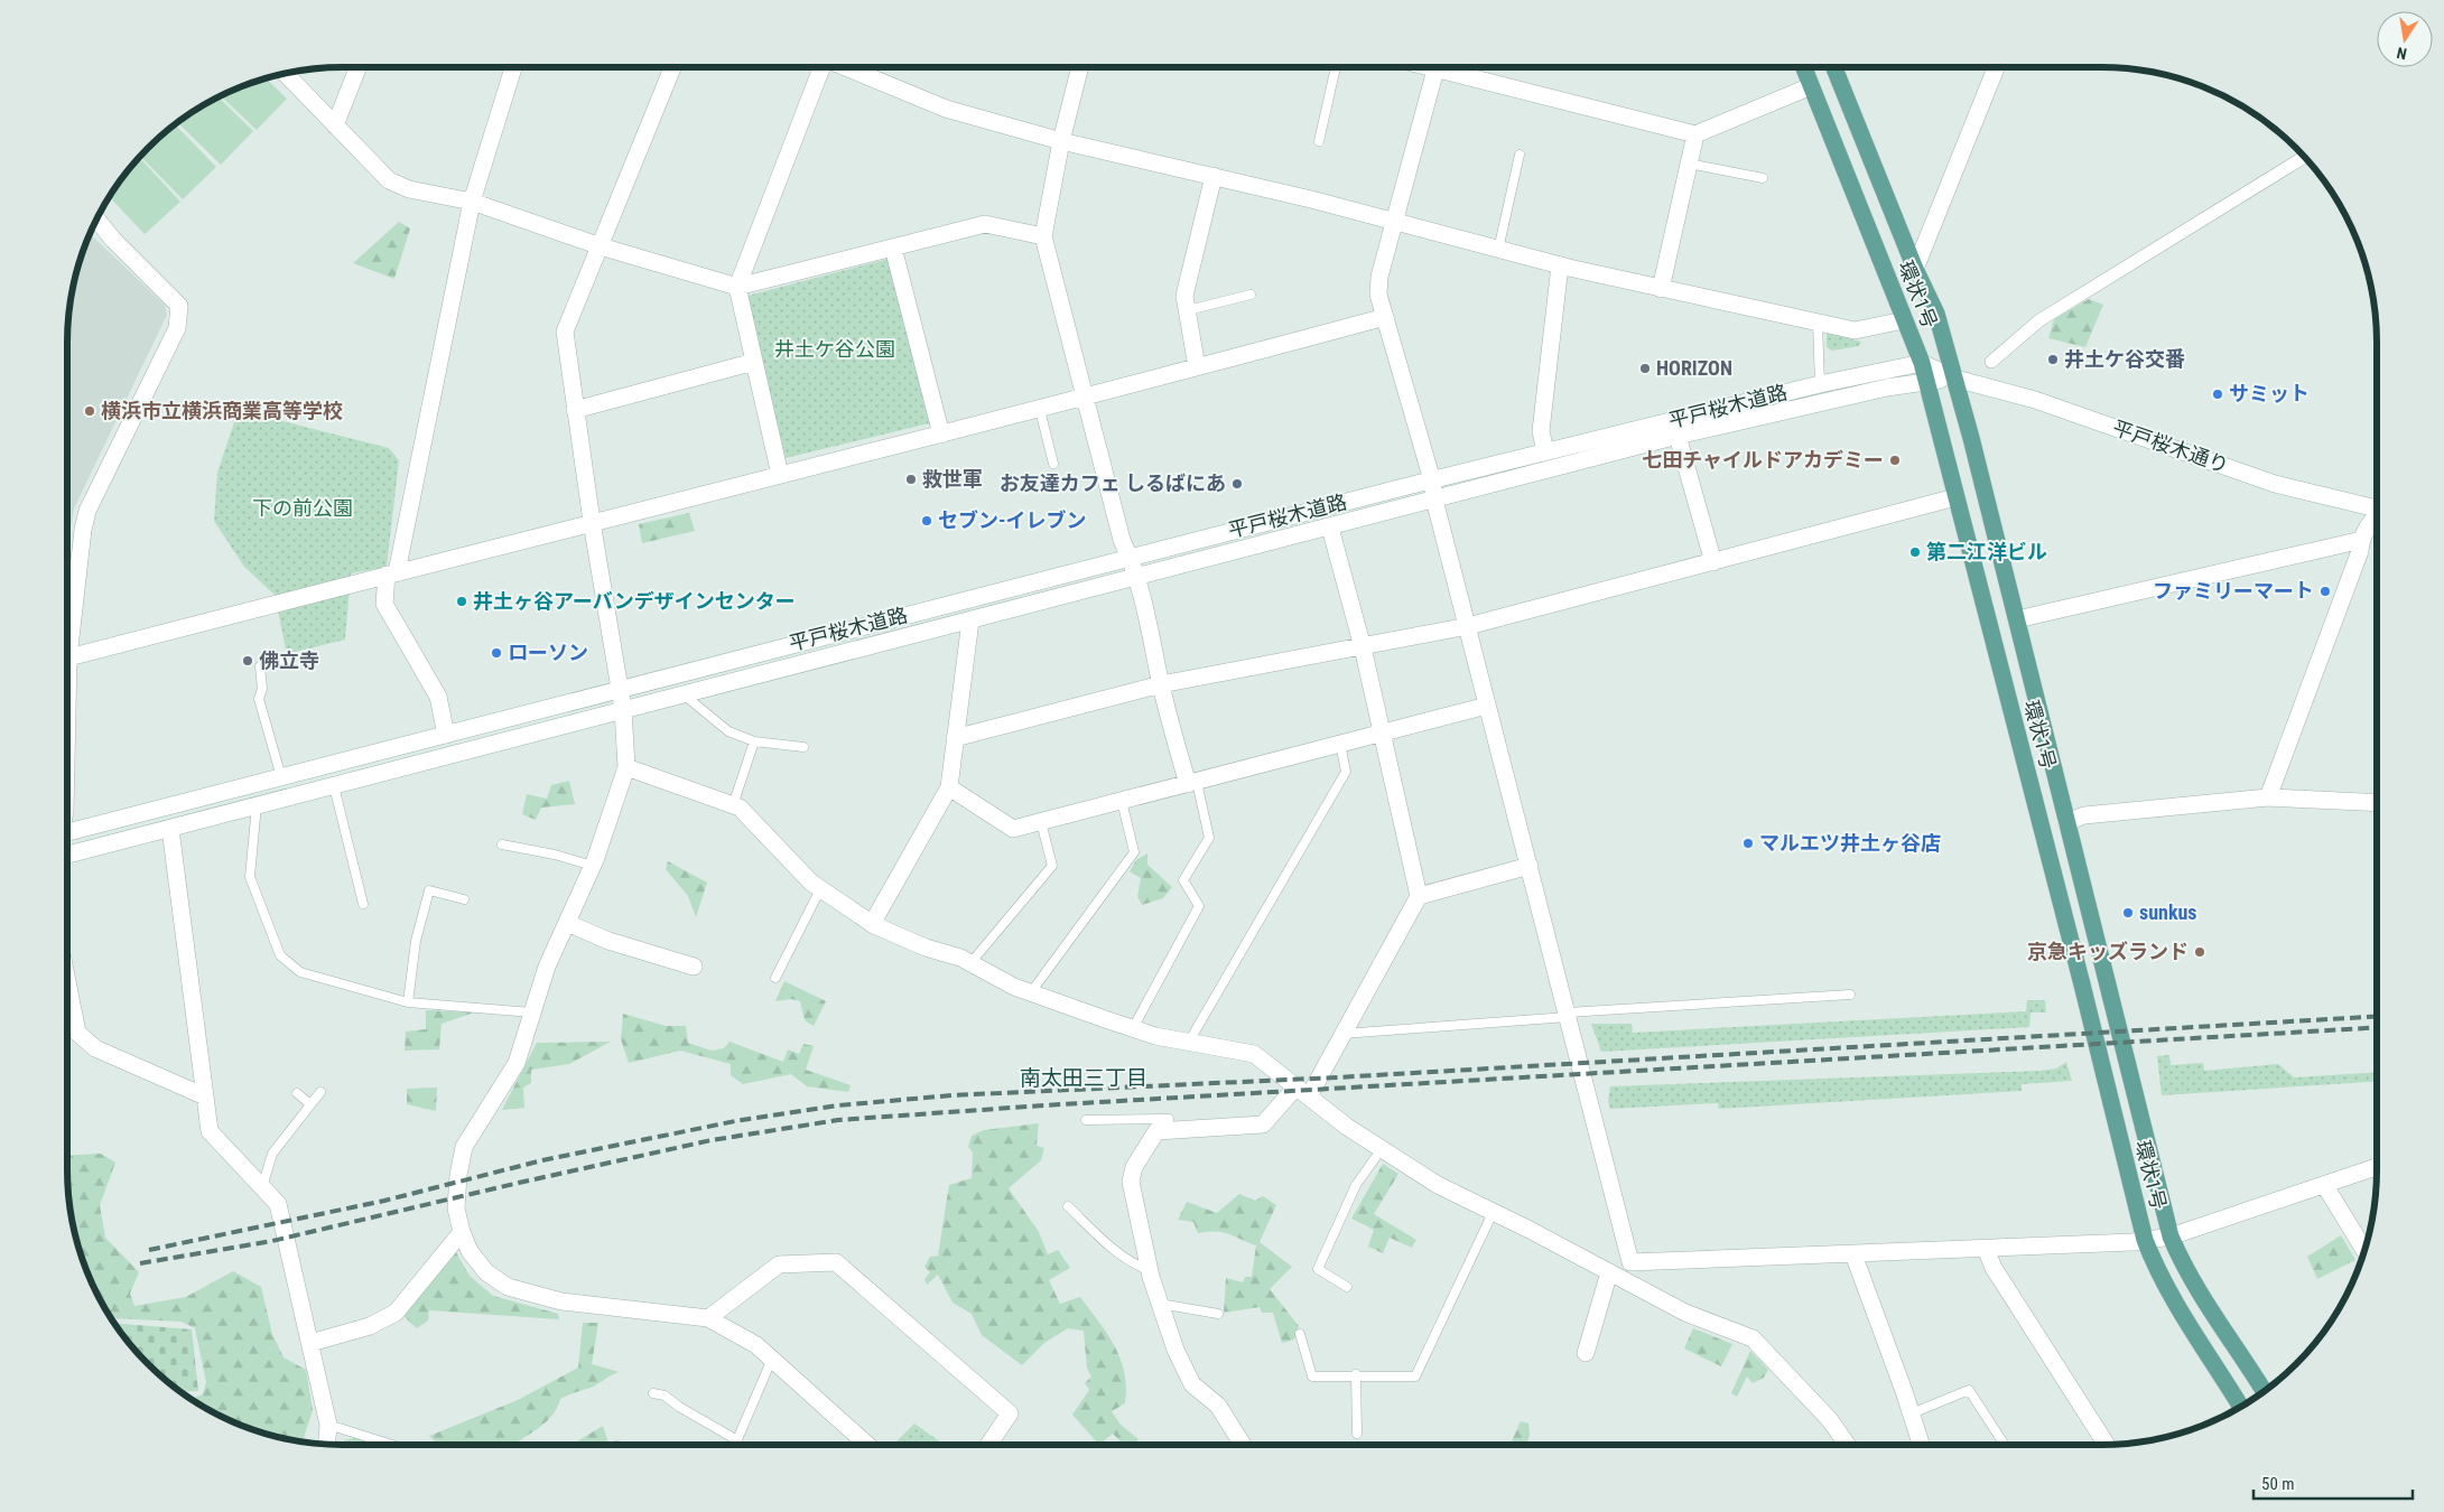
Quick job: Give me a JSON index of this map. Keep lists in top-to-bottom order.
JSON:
{
  "streets": {
    "main road": ["環状1号"],
    "street": ["平戸桜木道路", "平戸桜木通り"]
  },
  "crossings": [
    ["環状1号", "平戸桜木道路"],
    ["環状1号", "平戸桜木通り"],
    ["平戸桜木道路", "平戸桜木通り"]
  ],
  "districts": ["南太田三丁目"],
  "parks": ["井土ケ谷公園", "下の前公園"],
  "places": [
    "井土ケ谷交番",
    "HORIZON",
    "サミット",
    "横浜市立横浜商業高等学校",
    "七田チャイルドアカデミー",
    "救世軍",
    "お友達カフェ しるばにあ",
    "セブン-イレブン",
    "第二江洋ビル",
    "ファミリーマート",
    "井土ヶ谷アーバンデザインセンター",
    "ローソン",
    "佛立寺",
    "マルエツ井土ヶ谷店",
    "sunkus",
    "京急キッズランド"
  ],
  "scale_bar": "50 m",
  "north": "bottom"
}
